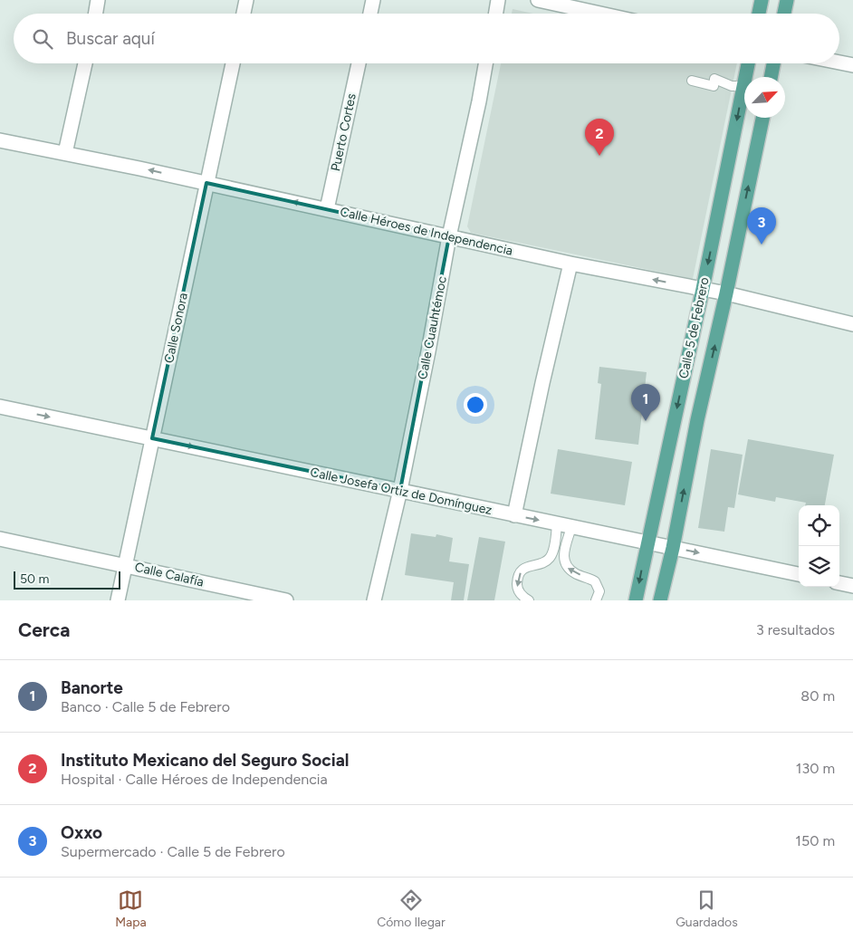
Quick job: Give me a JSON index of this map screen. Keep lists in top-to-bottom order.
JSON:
{
  "streets": {
    "main road": ["Calle 5 de Febrero"],
    "street": [
      "Puerto Cortes",
      "Calle Héroes de Independencia",
      "Calle Sonora",
      "Calle Cuauhtémoc",
      "Calle Josefa Ortiz de Domínguez",
      "Calle Calafía"
    ]
  },
  "crossings": [
    ["Puerto Cortes", "Calle Héroes de Independencia"],
    ["Calle Héroes de Independencia", "Calle Sonora"],
    ["Calle Héroes de Independencia", "Calle Cuauhtémoc"],
    ["Calle Héroes de Independencia", "Calle 5 de Febrero"],
    ["Calle Sonora", "Calle Josefa Ortiz de Domínguez"],
    ["Calle Sonora", "Calle Calafía"],
    ["Calle Cuauhtémoc", "Calle Josefa Ortiz de Domínguez"],
    ["Calle 5 de Febrero", "Calle Josefa Ortiz de Domínguez"]
  ],
  "one_way": ["Calle Héroes de Independencia", "Calle Josefa Ortiz de Domínguez"],
  "scale_bar": "50 m",
  "north": "top right",
  "page": {
    "search": "Buscar aquí",
    "pins": ["2", "3", "1"],
    "scale": "50 m",
    "heading": ["Cerca", "3 resultados"],
    "list": [
      {
        "mark": "1",
        "name": "Banorte",
        "note": "Banco · Calle 5 de Febrero",
        "value": "80 m"
      },
      {
        "mark": "2",
        "name": "Instituto Mexicano del Seguro Social",
        "note": "Hospital · Calle Héroes de Independencia",
        "value": "130 m"
      },
      {
        "mark": "3",
        "name": "Oxxo",
        "note": "Supermercado · Calle 5 de Febrero",
        "value": "150 m"
      }
    ],
    "nav": ["Mapa", "Cómo llegar", "Guardados"]
  }
}
